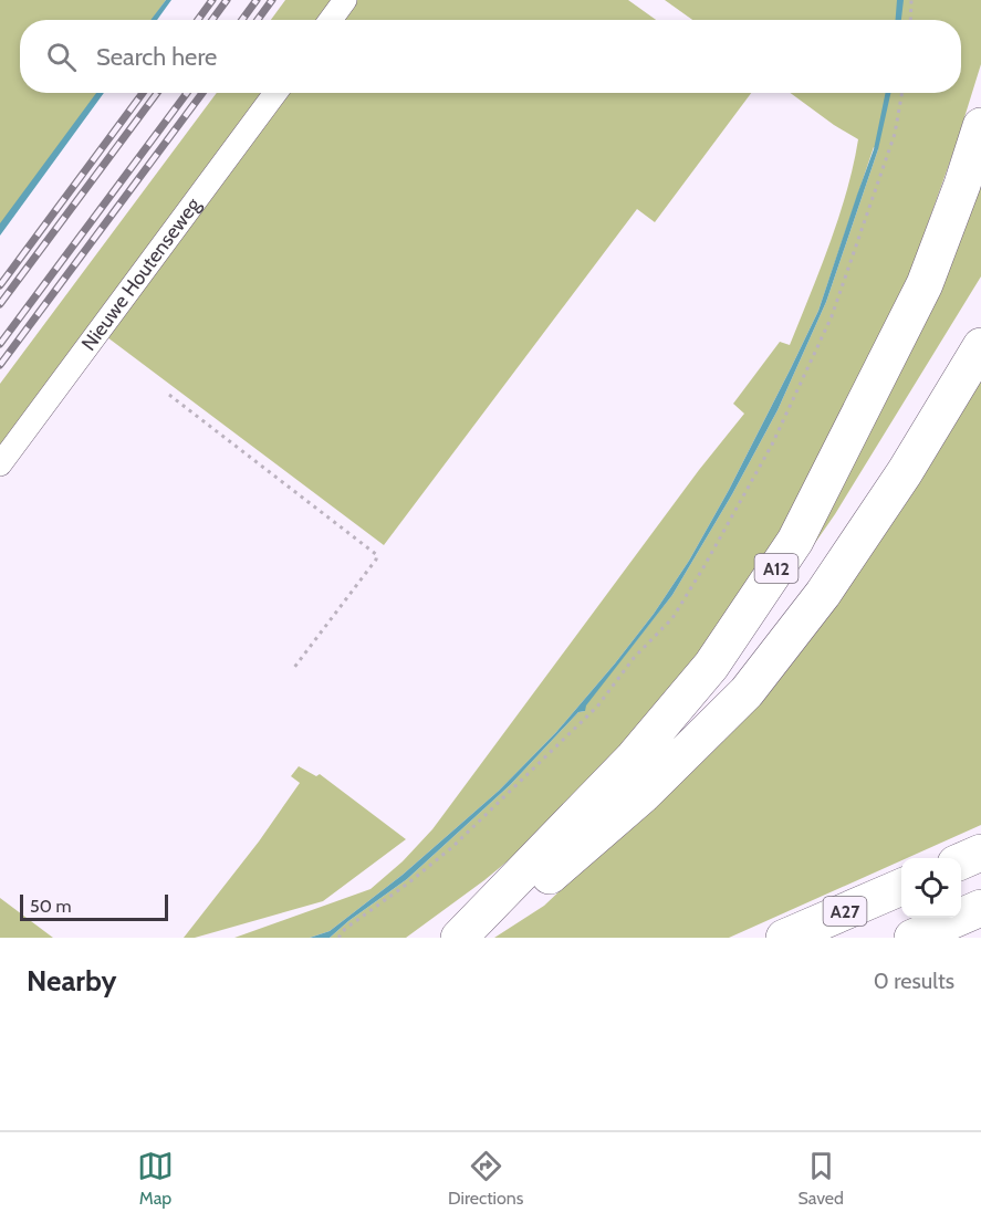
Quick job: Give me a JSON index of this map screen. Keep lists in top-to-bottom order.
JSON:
{
  "streets": {
    "highway": ["A12", "A27"],
    "street": ["Nieuwe Houtenseweg"]
  },
  "scale_bar": "50 m",
  "page": {
    "search": "Search here",
    "scale": "50 m",
    "heading": ["Nearby", "0 results"],
    "nav": ["Map", "Directions", "Saved"]
  }
}
